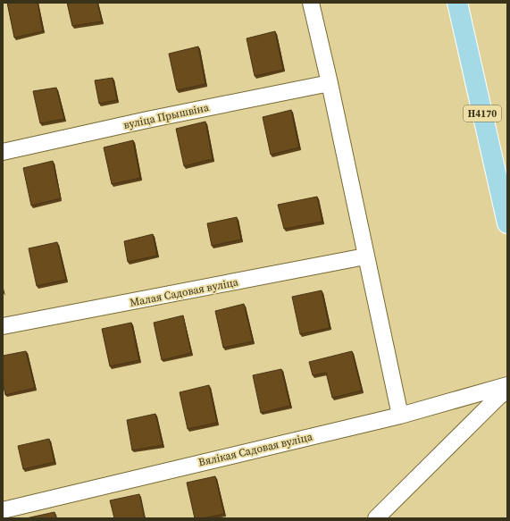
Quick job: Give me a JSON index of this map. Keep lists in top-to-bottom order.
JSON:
{
  "streets": {
    "main road": ["Н4170"],
    "street": ["вуліца Прышвіна", "Малая Садовая вуліца", "Вялікая Садовая вуліца"]
  }
}
